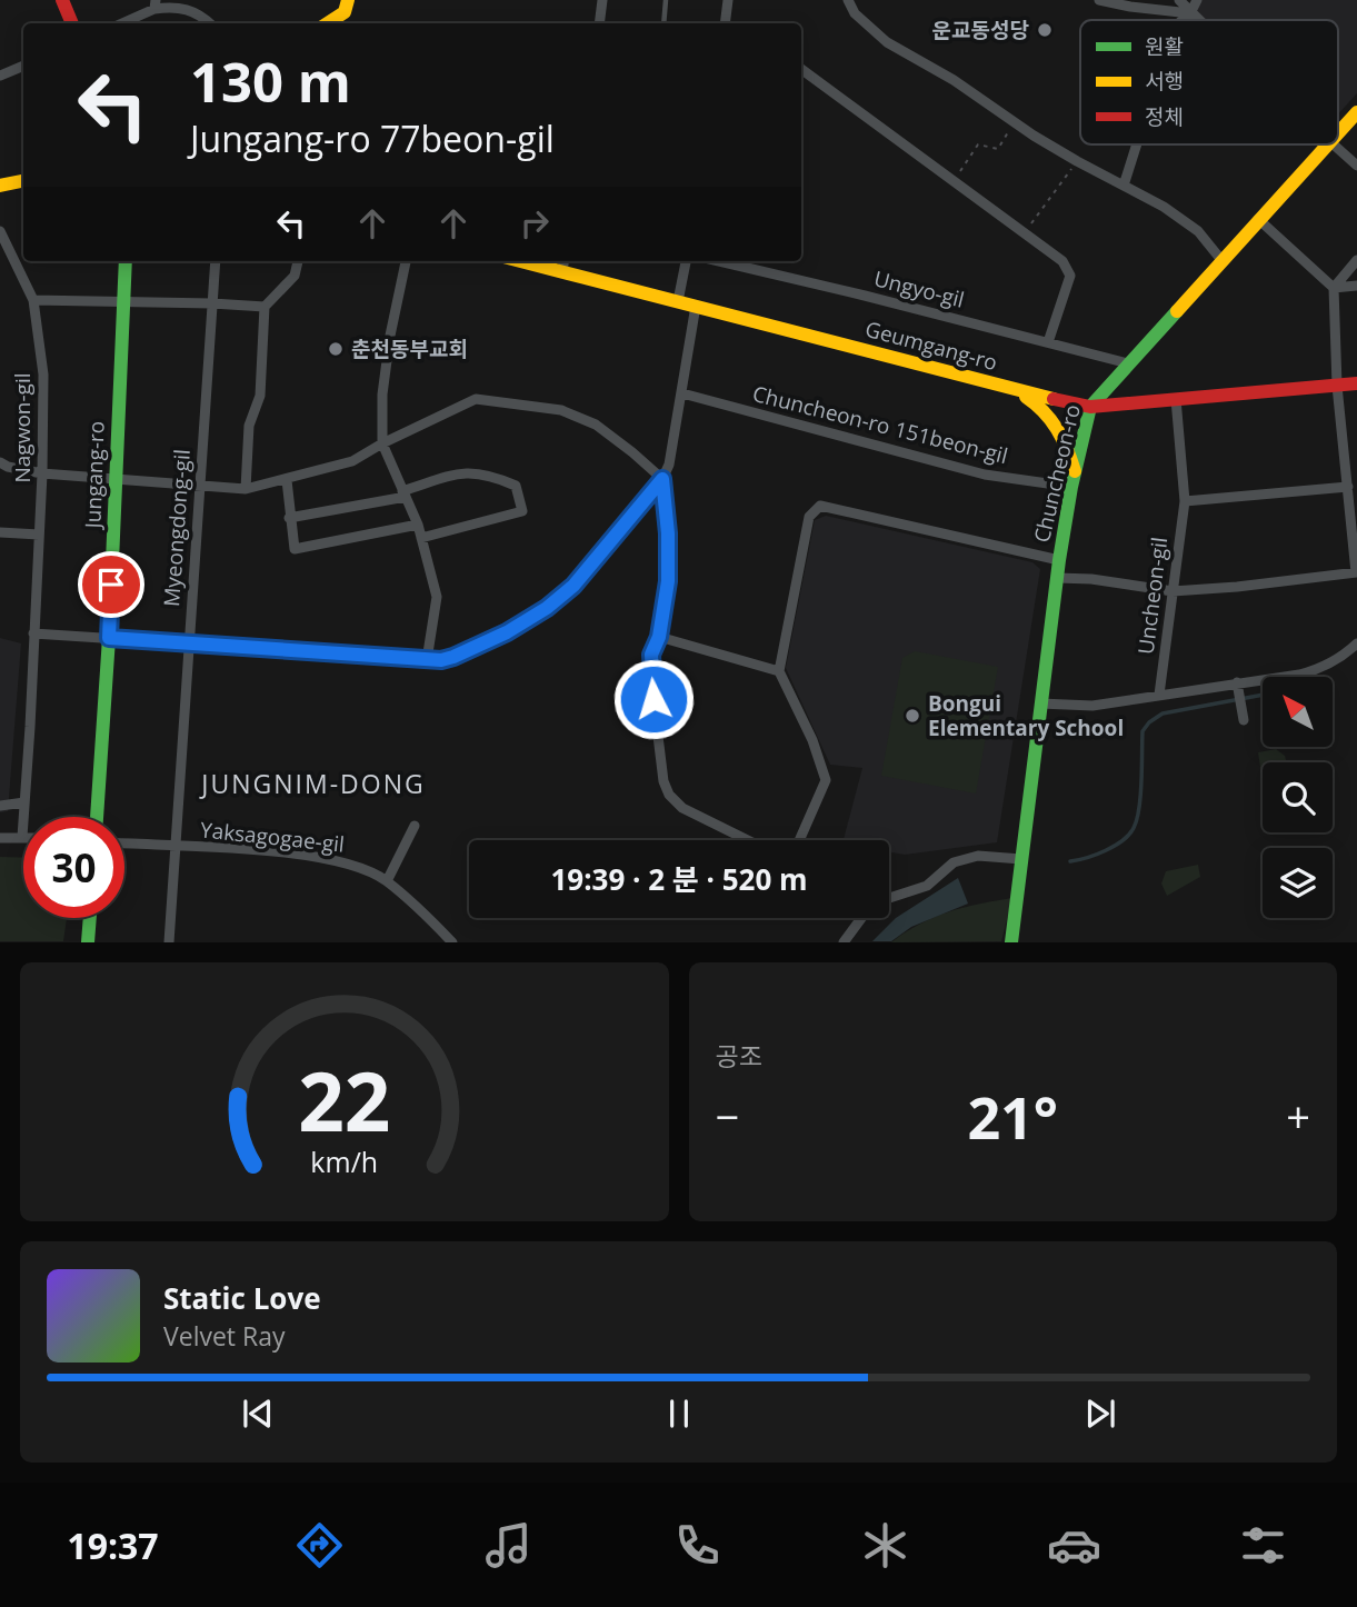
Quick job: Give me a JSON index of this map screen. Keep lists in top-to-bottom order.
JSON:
{
  "streets": {
    "street": [
      "Ungyo-gil",
      "Geumgang-ro",
      "Chuncheon-ro 151beon-gil",
      "Nagwon-gil",
      "Chuncheon-ro",
      "Jungang-ro",
      "Myeongdong-gil",
      "Uncheon-gil",
      "Yaksagogae-gil"
    ]
  },
  "crossings": [
    ["Ungyo-gil", "Chuncheon-ro"],
    ["Geumgang-ro", "Chuncheon-ro"],
    ["Geumgang-ro", "Uncheon-gil"],
    ["Chuncheon-ro 151beon-gil", "Chuncheon-ro"],
    ["Myeongdong-gil", "Yaksagogae-gil"]
  ],
  "districts": ["JUNGNIM-DONG"],
  "places": ["운교동성당", "춘천동부교회", "Bongui Elementary School"],
  "legend": ["원활", "서행", "정체"],
  "north": "top left",
  "page": {
    "turn": ["130 m", "Jungang-ro 77beon-gil"],
    "limit": "30",
    "trip": "19:39 · 2 분 · 520 m",
    "tile": "공조",
    "heat": ["−", "21°", "+"],
    "song": ["Static Love", "Velvet Ray"],
    "tabs": "19:37",
    "gauge": ["22", "km/h"]
  }
}
